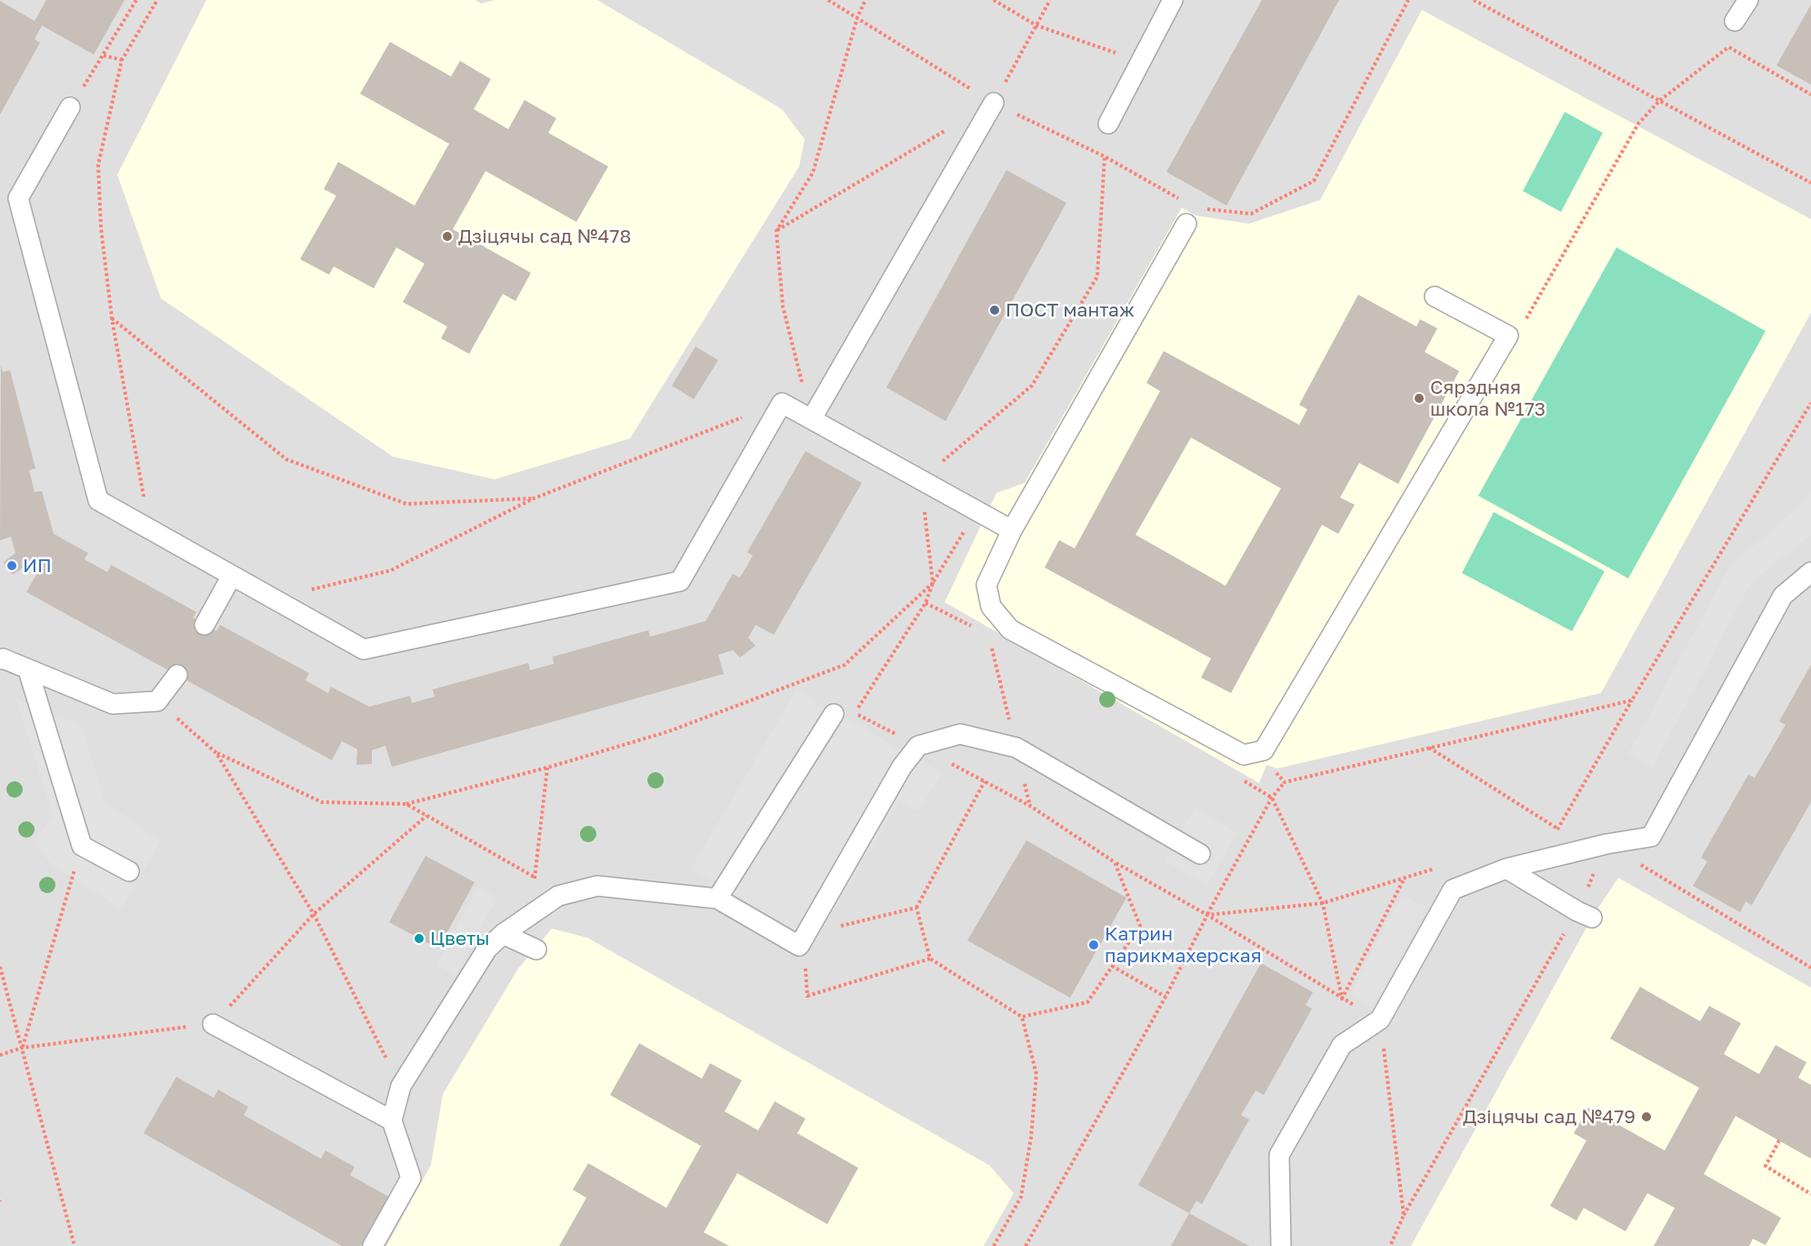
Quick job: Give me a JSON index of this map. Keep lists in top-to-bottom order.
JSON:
{
  "places": [
    "Дзіцячы сад №478",
    "ПОСТ мантаж",
    "Сярэдняя школа №173",
    "ИП",
    "Цветы",
    "Катрин парикмахерская",
    "Дзіцячы сад №479"
  ]
}
